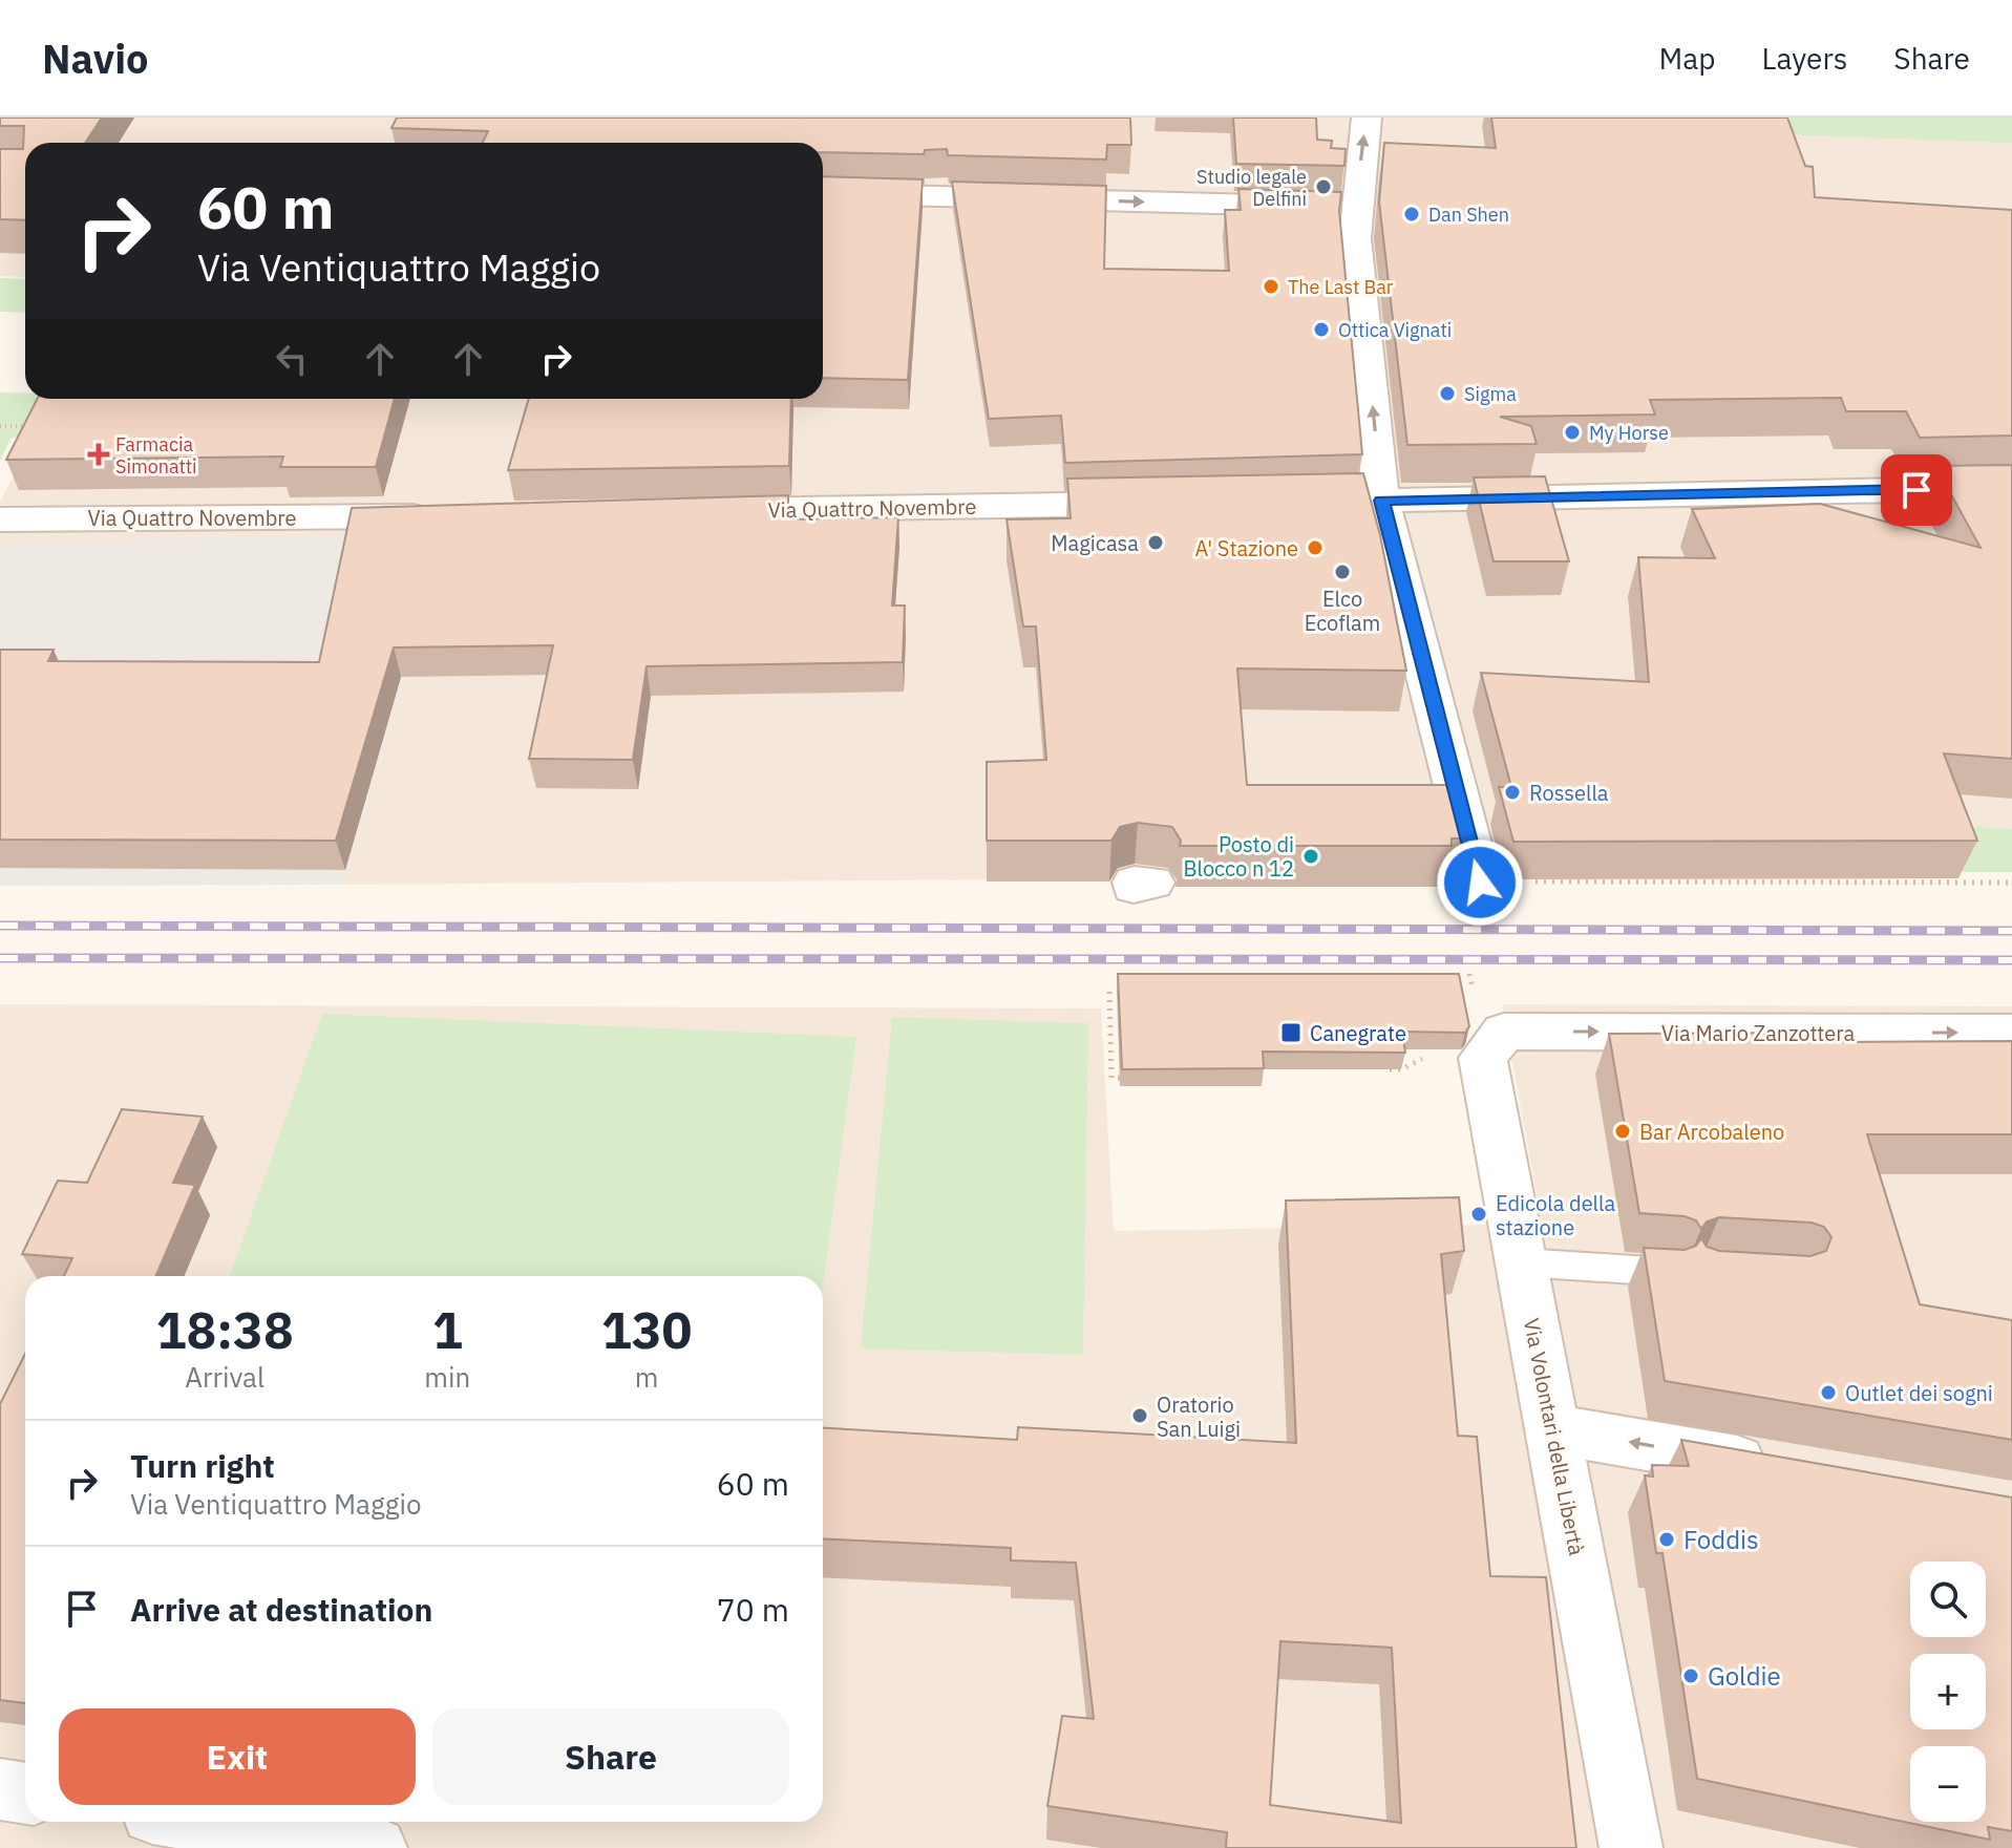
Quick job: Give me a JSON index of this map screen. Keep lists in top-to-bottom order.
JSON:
{
  "streets": {
    "street": ["Via Quattro Novembre", "Via Mario Zanzottera", "Via Volontari della Libertà"]
  },
  "crossings": [
    ["Via Mario Zanzottera", "Via Volontari della Libertà"]
  ],
  "one_way": ["Via Mario Zanzottera"],
  "places": {
    "other": [
      "Studio legale Delfini",
      "Dan Shen",
      "The Last Bar",
      "Ottica Vignati",
      "Sigma",
      "My Horse",
      "Magicasa",
      "A' Stazione",
      "Elco Ecoflam",
      "Rossella",
      "Posto di Blocco n 12",
      "Bar Arcobaleno",
      "Edicola della stazione",
      "Outlet dei sogni",
      "Oratorio San Luigi",
      "Foddis",
      "Goldie"
    ],
    "health": ["Farmacia Simonatti"],
    "transit": ["Canegrate"]
  },
  "page": {
    "header": "Navio",
    "nav": ["Map", "Layers", "Share"],
    "turn": ["60 m", "Via Ventiquattro Maggio"],
    "eta": [
      "18:38",
      "Arrival",
      "1",
      "min",
      "130",
      "m"
    ],
    "list": [
      {
        "name": "Turn right",
        "note": "Via Ventiquattro Maggio",
        "value": "60 m"
      },
      {
        "name": "Arrive at destination",
        "value": "70 m"
      }
    ],
    "map_buttons": ["+", "−"],
    "buttons": ["Exit", "Share"]
  }
}
